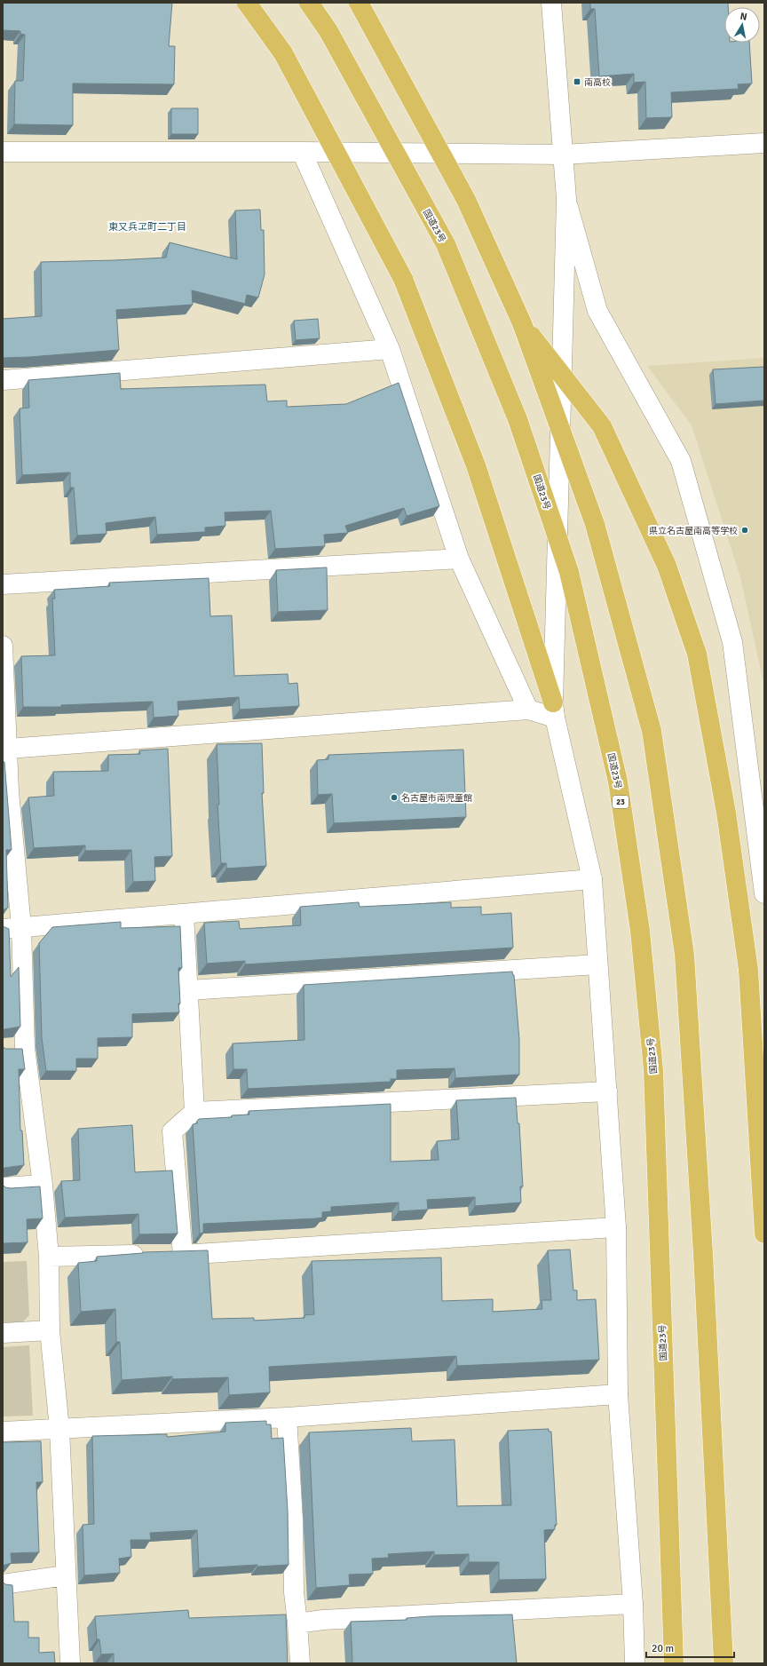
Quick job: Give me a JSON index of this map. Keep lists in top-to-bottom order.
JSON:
{
  "streets": {
    "highway": ["国道23号", "23"]
  },
  "districts": ["東又兵ヱ町二丁目"],
  "places": {
    "transit": ["南高校"],
    "other": ["県立名古屋南高等学校", "名古屋市南児童館"]
  },
  "scale_bar": "20 m",
  "north": "top"
}
